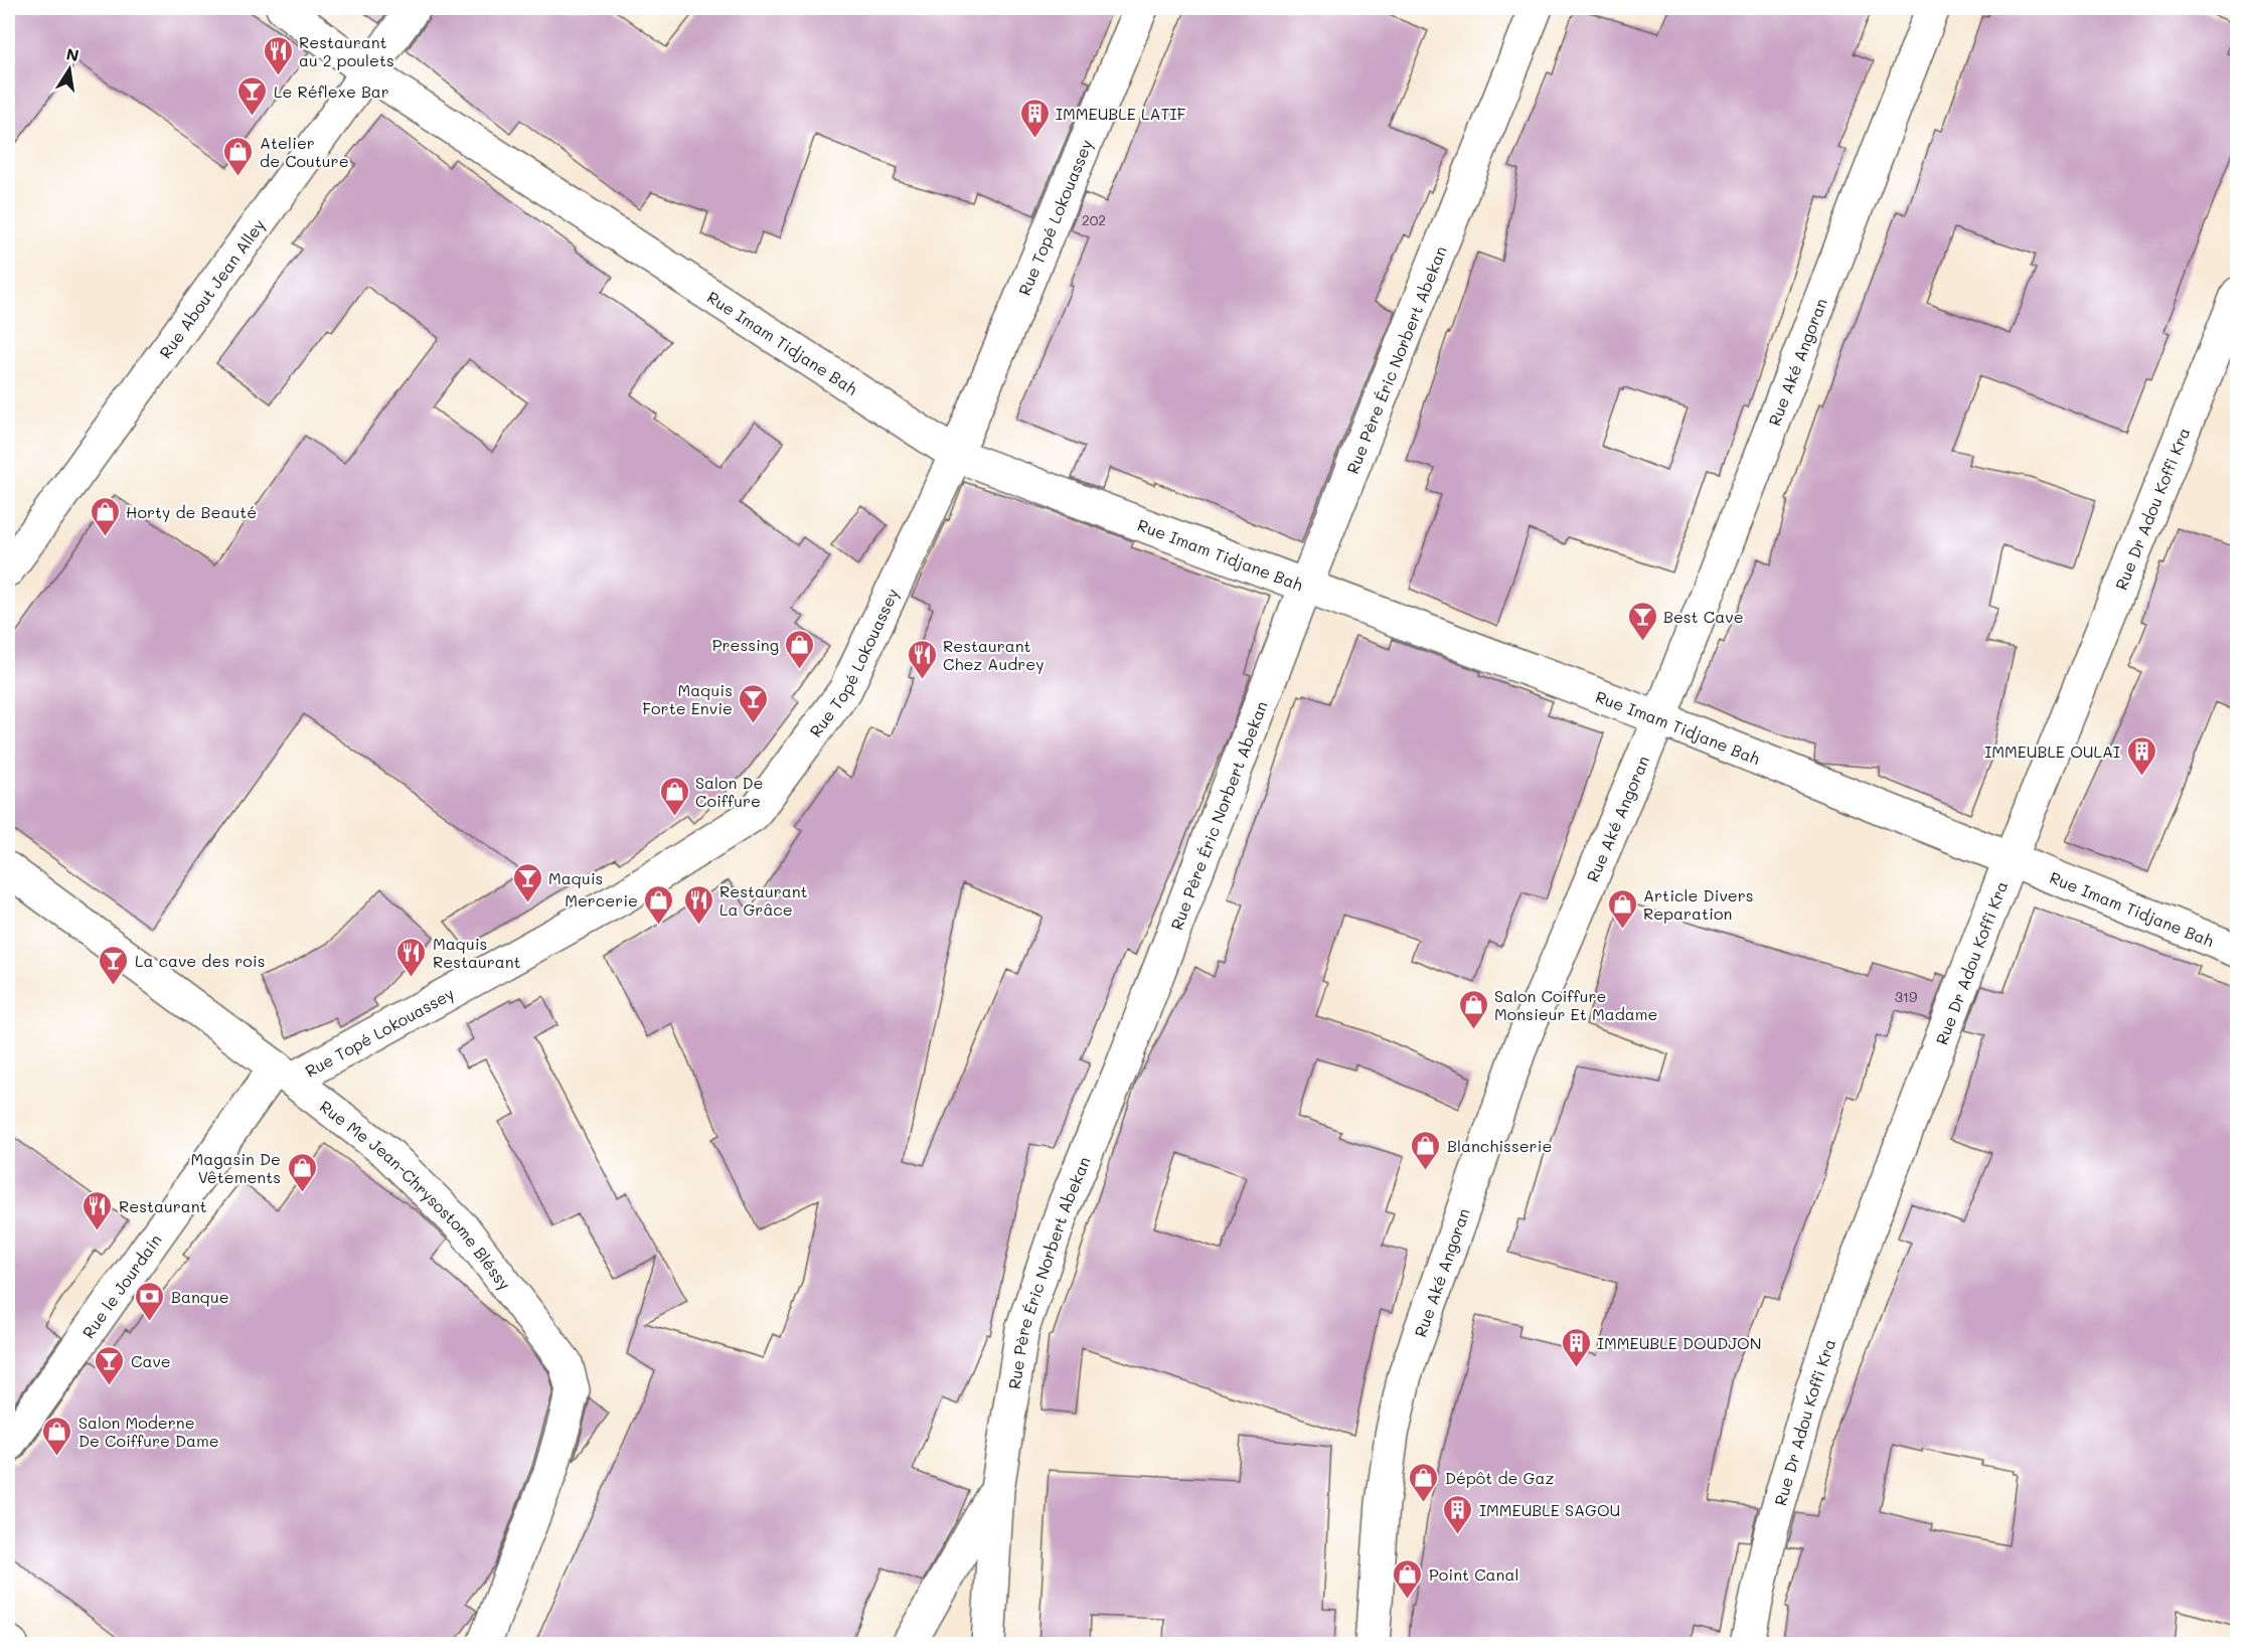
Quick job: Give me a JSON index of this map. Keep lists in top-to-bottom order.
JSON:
{
  "streets": {
    "street": [
      "Rue Topé Lokouassey",
      "Rue About Jean Alley",
      "Rue Imam Tidjane Bah",
      "Rue Père Éric Norbert Abekan",
      "Rue Aké Angoran",
      "Rue Dr Adou Koffi Kra",
      "Rue Me Jean-Chrysostome Bléssy",
      "Rue le Jourdain"
    ]
  },
  "crossings": [
    ["Rue Topé Lokouassey", "Rue Imam Tidjane Bah"],
    ["Rue Topé Lokouassey", "Rue Me Jean-Chrysostome Bléssy"],
    ["Rue Topé Lokouassey", "Rue le Jourdain"],
    ["Rue About Jean Alley", "Rue Imam Tidjane Bah"],
    ["Rue Imam Tidjane Bah", "Rue Père Éric Norbert Abekan"],
    ["Rue Imam Tidjane Bah", "Rue Aké Angoran"],
    ["Rue Imam Tidjane Bah", "Rue Dr Adou Koffi Kra"],
    ["Rue Me Jean-Chrysostome Bléssy", "Rue le Jourdain"]
  ],
  "places": {
    "restaurant": [
      "Restaurant au 2 poulets",
      "Restaurant Chez Audrey",
      "Restaurant La Grâce",
      "Maquis Restaurant",
      "Restaurant"
    ],
    "bar": [
      "Le Réflexe Bar",
      "Best Cave",
      "Maquis Forte Envie",
      "Maquis",
      "La cave des rois",
      "Cave"
    ],
    "building": [
      "IMMEUBLE LATIF",
      "IMMEUBLE OULAI",
      "IMMEUBLE DOUDJON",
      "IMMEUBLE SAGOU"
    ],
    "shop": [
      "Atelier de Couture",
      "Horty de Beauté",
      "Pressing",
      "Salon De Coiffure",
      "Mercerie",
      "Article Divers Reparation",
      "Salon Coiffure Monsieur Et Madame",
      "Blanchisserie",
      "Magasin De Vêtements",
      "Salon Moderne De Coiffure Dame",
      "Dépôt de Gaz",
      "Point Canal"
    ],
    "bank": ["Banque"]
  },
  "house_numbers": ["202", "319"],
  "north": "top"
}
